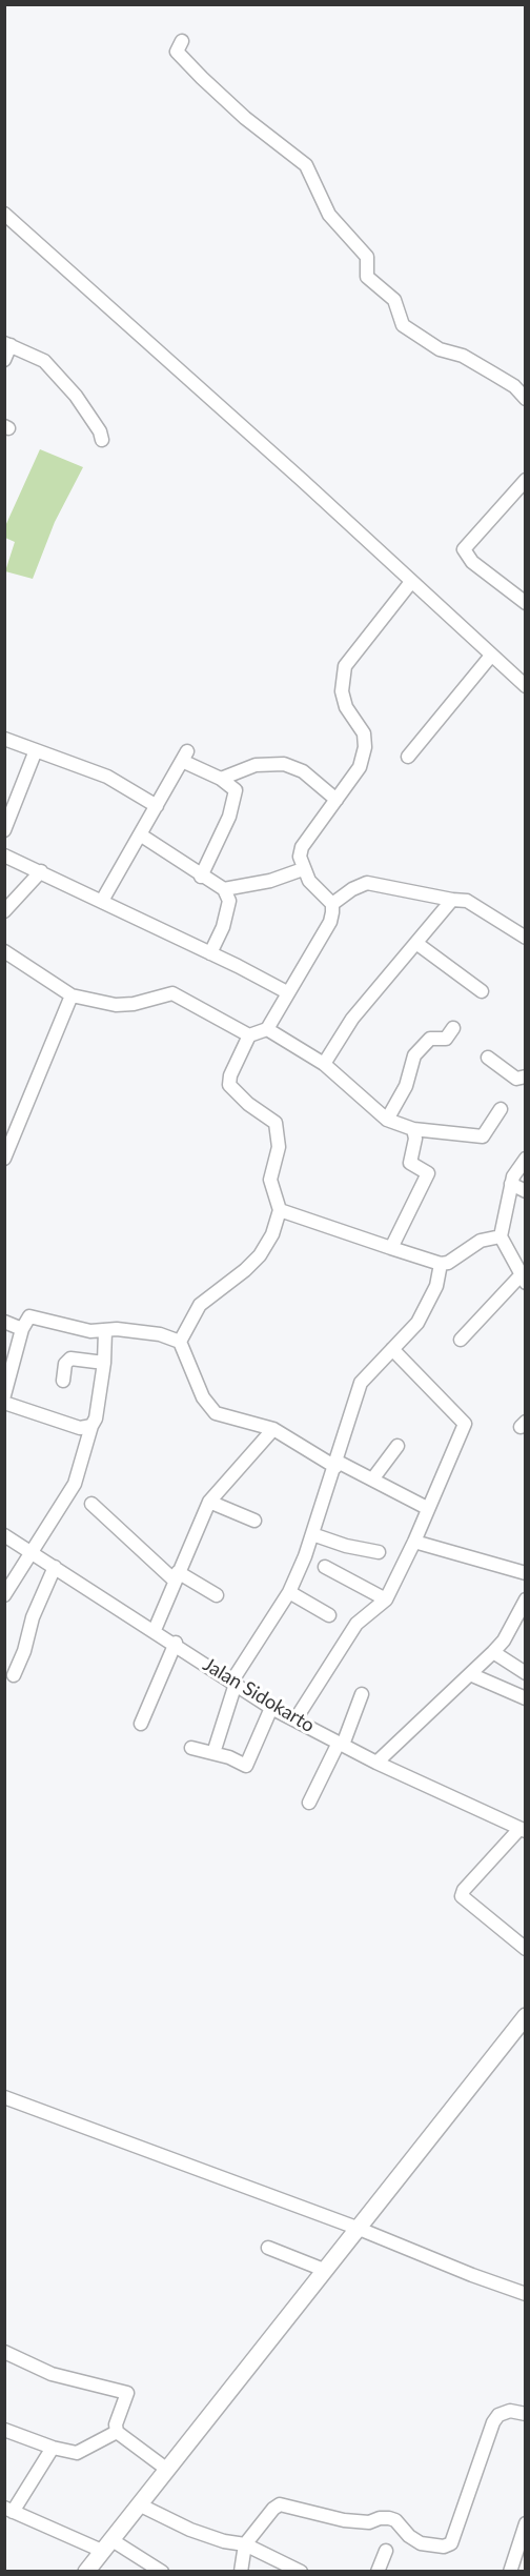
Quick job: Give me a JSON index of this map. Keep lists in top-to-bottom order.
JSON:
{
  "streets": {
    "street": ["Jalan Sidokarto"]
  }
}
